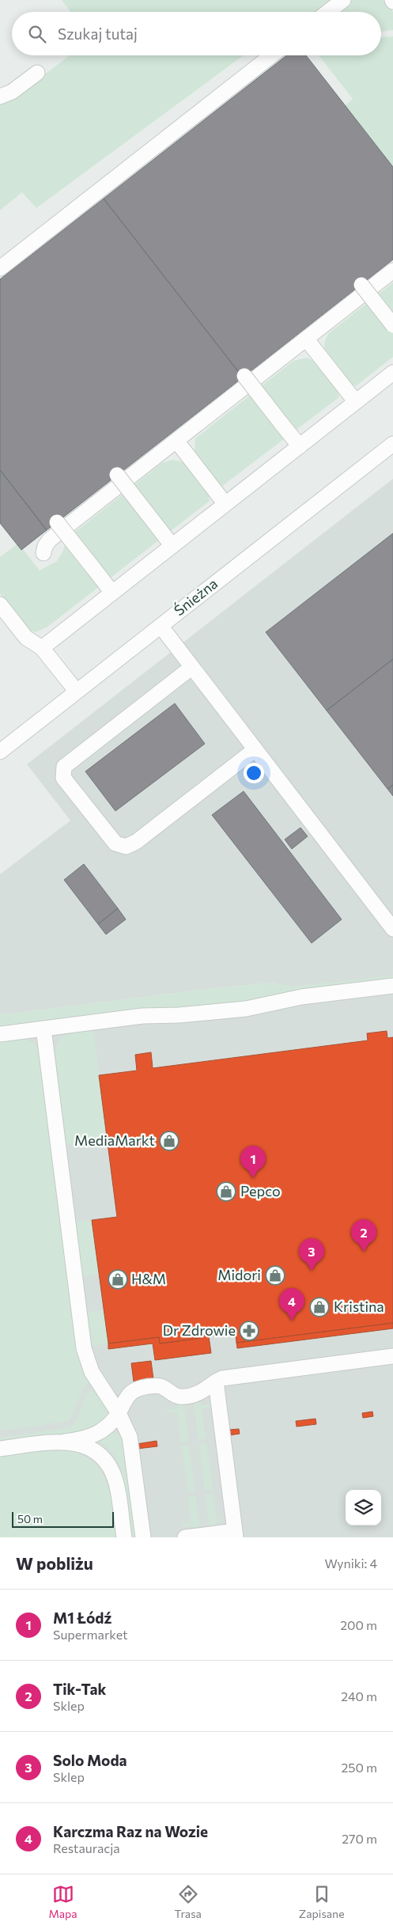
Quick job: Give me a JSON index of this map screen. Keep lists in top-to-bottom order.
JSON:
{
  "streets": {
    "street": ["Śnieżna"]
  },
  "places": {
    "shop": [
      "MediaMarkt",
      "Pepco",
      "Midori",
      "H&M",
      "Kristina"
    ],
    "pharmacy": ["Dr Zdrowie"]
  },
  "scale_bar": "50 m",
  "page": {
    "search": "Szukaj tutaj",
    "pins": [
      "1",
      "2",
      "3",
      "4"
    ],
    "scale": "50 m",
    "heading": ["W pobliżu", "Wyniki: 4"],
    "list": [
      {
        "mark": "1",
        "name": "M1 Łódź",
        "note": "Supermarket",
        "value": "200 m"
      },
      {
        "mark": "2",
        "name": "Tik-Tak",
        "note": "Sklep",
        "value": "240 m"
      },
      {
        "mark": "3",
        "name": "Solo Moda",
        "note": "Sklep",
        "value": "250 m"
      },
      {
        "mark": "4",
        "name": "Karczma Raz na Wozie",
        "note": "Restauracja",
        "value": "270 m"
      }
    ],
    "nav": ["Mapa", "Trasa", "Zapisane"]
  }
}
